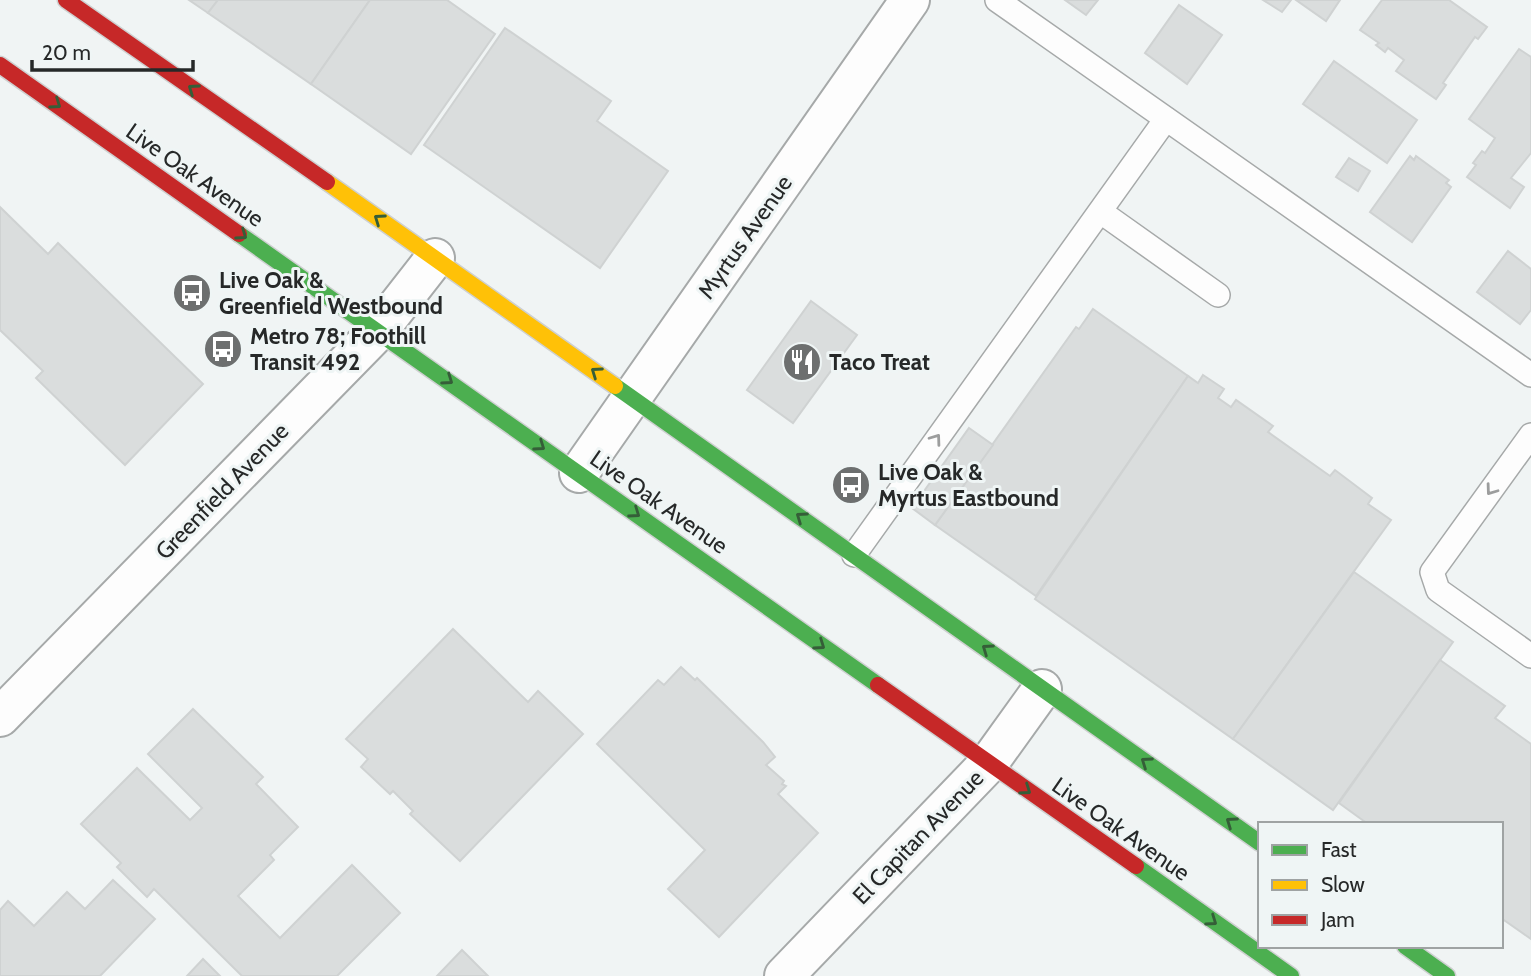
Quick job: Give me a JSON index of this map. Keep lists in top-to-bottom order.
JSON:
{
  "streets": {
    "main road": ["Live Oak Avenue"],
    "street": ["Myrtus Avenue", "Greenfield Avenue", "El Capitan Avenue"]
  },
  "crossings": [
    ["Live Oak Avenue", "Myrtus Avenue"],
    ["Live Oak Avenue", "Greenfield Avenue"],
    ["Live Oak Avenue", "El Capitan Avenue"]
  ],
  "places": {
    "bus stop": ["Live Oak & Greenfield Westbound", "Metro 78; Foothill Transit 492", "Live Oak & Myrtus Eastbound"],
    "restaurant": ["Taco Treat"]
  },
  "legend": ["Fast", "Slow", "Jam"],
  "scale_bar": "20 m"
}
